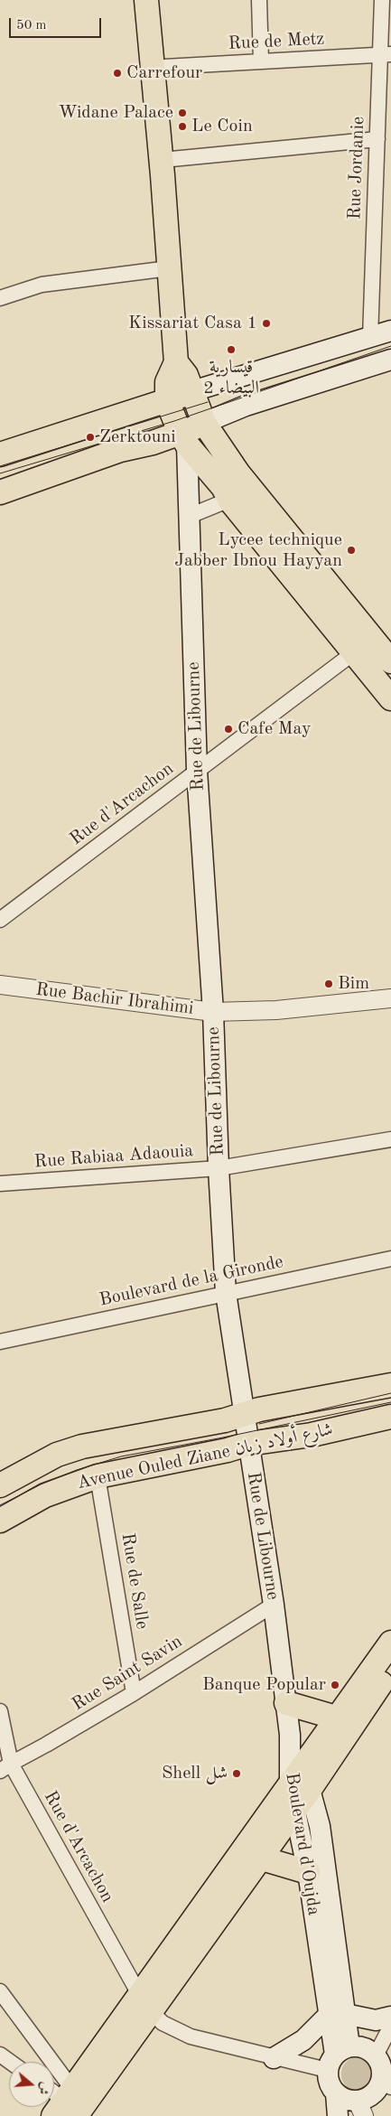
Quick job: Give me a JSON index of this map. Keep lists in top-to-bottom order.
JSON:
{
  "streets": {
    "main road": ["Rue de Libourne", "Avenue Ouled Ziane شارع أولاد زيان", "Boulevard d'Oujda"],
    "street": [
      "Rue de Metz",
      "Rue Jordanie",
      "Rue d'Arcachon",
      "Rue Bachir Ibrahimi",
      "Rue Rabiaa Adaouia",
      "Boulevard de la Gironde",
      "Rue de Salle",
      "Rue Saint Savin"
    ]
  },
  "crossings": [
    ["Rue de Metz", "Rue Jordanie"],
    ["Rue de Libourne", "Rue d'Arcachon"],
    ["Rue de Libourne", "Rue Bachir Ibrahimi"],
    ["Rue de Libourne", "Rue Rabiaa Adaouia"],
    ["Rue de Libourne", "Boulevard de la Gironde"],
    ["Rue de Libourne", "Avenue Ouled Ziane شارع أولاد زيان"],
    ["Rue de Libourne", "Rue Saint Savin"],
    ["Rue de Libourne", "Boulevard d'Oujda"],
    ["Rue d'Arcachon", "Rue Saint Savin"],
    ["Avenue Ouled Ziane شارع أولاد زيان", "Rue de Salle"],
    ["Rue de Salle", "Rue Saint Savin"]
  ],
  "places": [
    "Carrefour",
    "Widane Palace",
    "Le Coin",
    "Kissariat Casa 1",
    "قيسارية البيضاء 2",
    "Zerktouni",
    "Lycee technique Jabber Ibnou Hayyan",
    "Cafe May",
    "Bim",
    "Banque Popular",
    "Shell شل"
  ],
  "scale_bar": "50 m",
  "north": "right"
}
